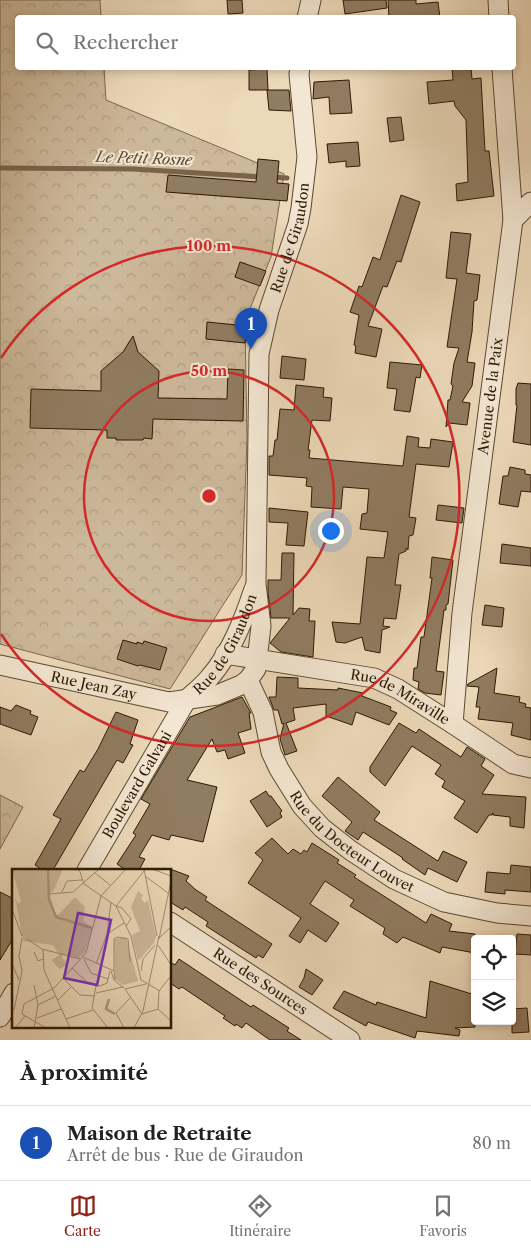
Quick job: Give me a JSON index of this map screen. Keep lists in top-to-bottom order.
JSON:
{
  "streets": {
    "street": [
      "Rue de Giraudon",
      "Avenue de la Paix",
      "Rue Jean Zay",
      "Rue de Miraville",
      "Boulevard Galvani",
      "Rue du Docteur Louvet",
      "Rue des Sources"
    ]
  },
  "crossings": [
    ["Rue de Giraudon", "Rue Jean Zay"],
    ["Rue de Giraudon", "Rue de Miraville"],
    ["Rue de Giraudon", "Boulevard Galvani"],
    ["Avenue de la Paix", "Rue de Miraville"],
    ["Rue Jean Zay", "Boulevard Galvani"]
  ],
  "water": ["Le Petit Rosne"],
  "page": {
    "search": "Rechercher",
    "pins": "1",
    "heading": "À proximité",
    "list": [
      {
        "mark": "1",
        "name": "Maison de Retraite",
        "note": "Arrêt de bus · Rue de Giraudon",
        "value": "80 m"
      }
    ],
    "nav": ["Carte", "Itinéraire", "Favoris"]
  },
  "rings": ["100 m", "50 m"]
}
